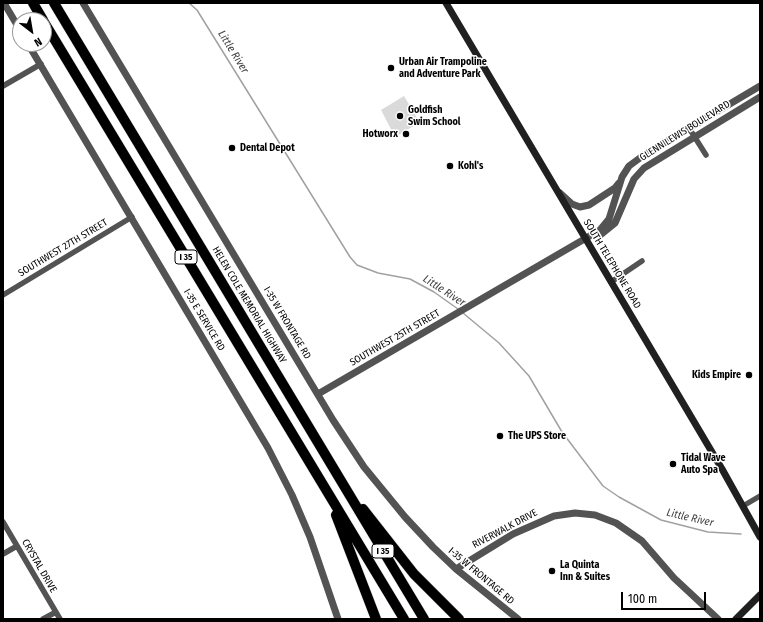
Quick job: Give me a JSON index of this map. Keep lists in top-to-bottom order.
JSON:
{
  "streets": {
    "highway": ["I 35", "HELEN COLE MEMORIAL HIGHWAY"],
    "main road": ["SOUTH TELEPHONE ROAD"],
    "street": [
      "GLENN LEWIS BOULEVARD",
      "SOUTHWEST 27TH STREET",
      "I-35 E SERVICE RD",
      "I-35 W FRONTAGE RD",
      "SOUTHWEST 25TH STREET",
      "RIVERWALK DRIVE",
      "CRYSTAL DRIVE"
    ]
  },
  "crossings": [
    ["GLENN LEWIS BOULEVARD", "SOUTH TELEPHONE ROAD"],
    ["GLENN LEWIS BOULEVARD", "SOUTHWEST 25TH STREET"],
    ["SOUTHWEST 27TH STREET", "I-35 E SERVICE RD"],
    ["SOUTH TELEPHONE ROAD", "SOUTHWEST 25TH STREET"],
    ["I-35 W FRONTAGE RD", "SOUTHWEST 25TH STREET"],
    ["I-35 W FRONTAGE RD", "RIVERWALK DRIVE"]
  ],
  "water": ["Little River"],
  "places": [
    "Urban Air Trampoline and Adventure Park",
    "Goldfish Swim School",
    "Hotworx",
    "Dental Depot",
    "Kohl's",
    "Kids Empire",
    "The UPS Store",
    "Tidal Wave Auto Spa",
    "La Quinta Inn & Suites"
  ],
  "scale_bar": "100 m",
  "north": "bottom right"
}
